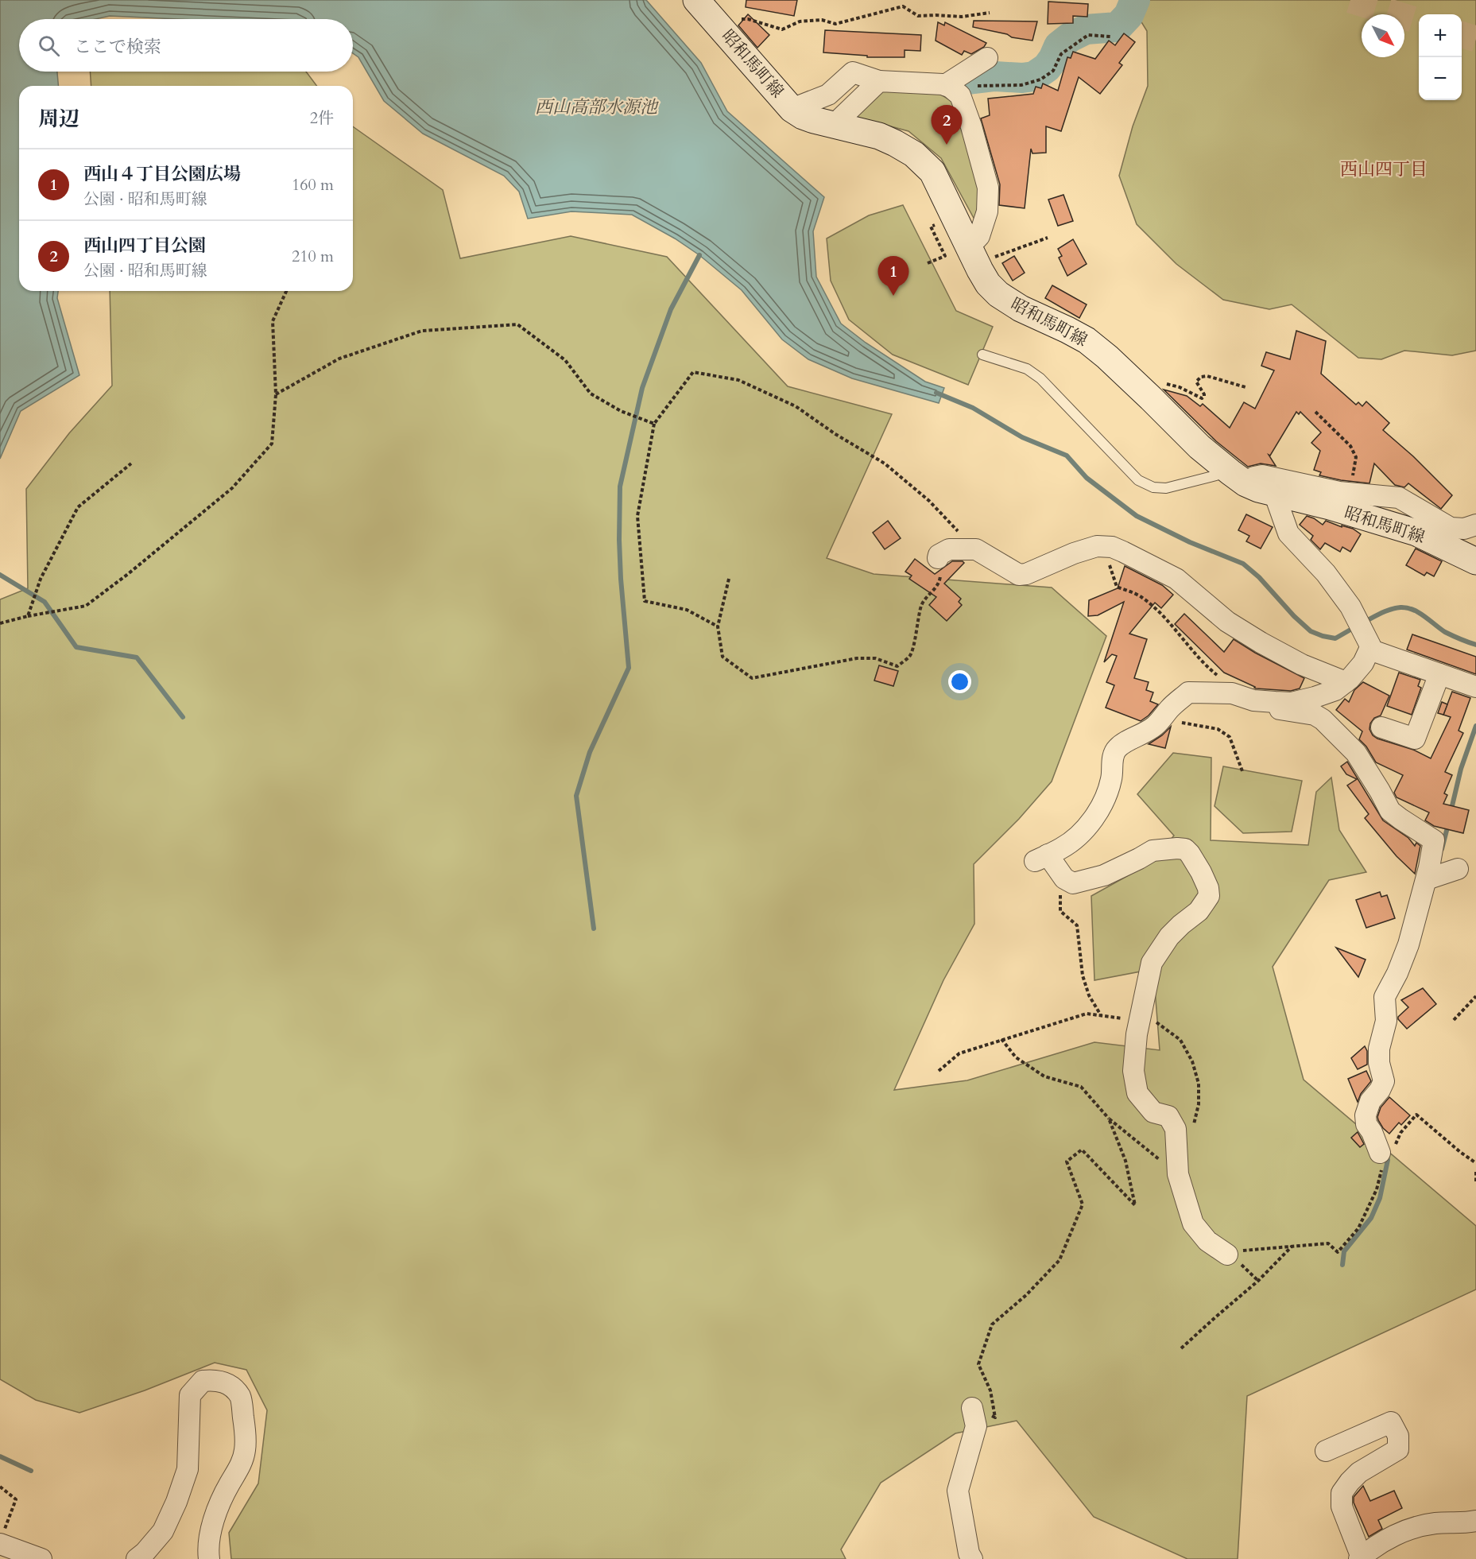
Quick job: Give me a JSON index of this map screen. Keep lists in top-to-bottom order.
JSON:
{
  "streets": {
    "main road": ["昭和馬町線"]
  },
  "districts": ["西山四丁目"],
  "water": ["西山高部水源池"],
  "north": "bottom right",
  "page": {
    "map_buttons": ["+", "−"],
    "search": "ここで検索",
    "heading": ["周辺", "2件"],
    "pins": ["2", "1"],
    "list": [
      {
        "mark": "1",
        "name": "西山４丁目公園広場",
        "note": "公園 · 昭和馬町線",
        "value": "160 m"
      },
      {
        "mark": "2",
        "name": "西山四丁目公園",
        "note": "公園 · 昭和馬町線",
        "value": "210 m"
      }
    ]
  }
}
